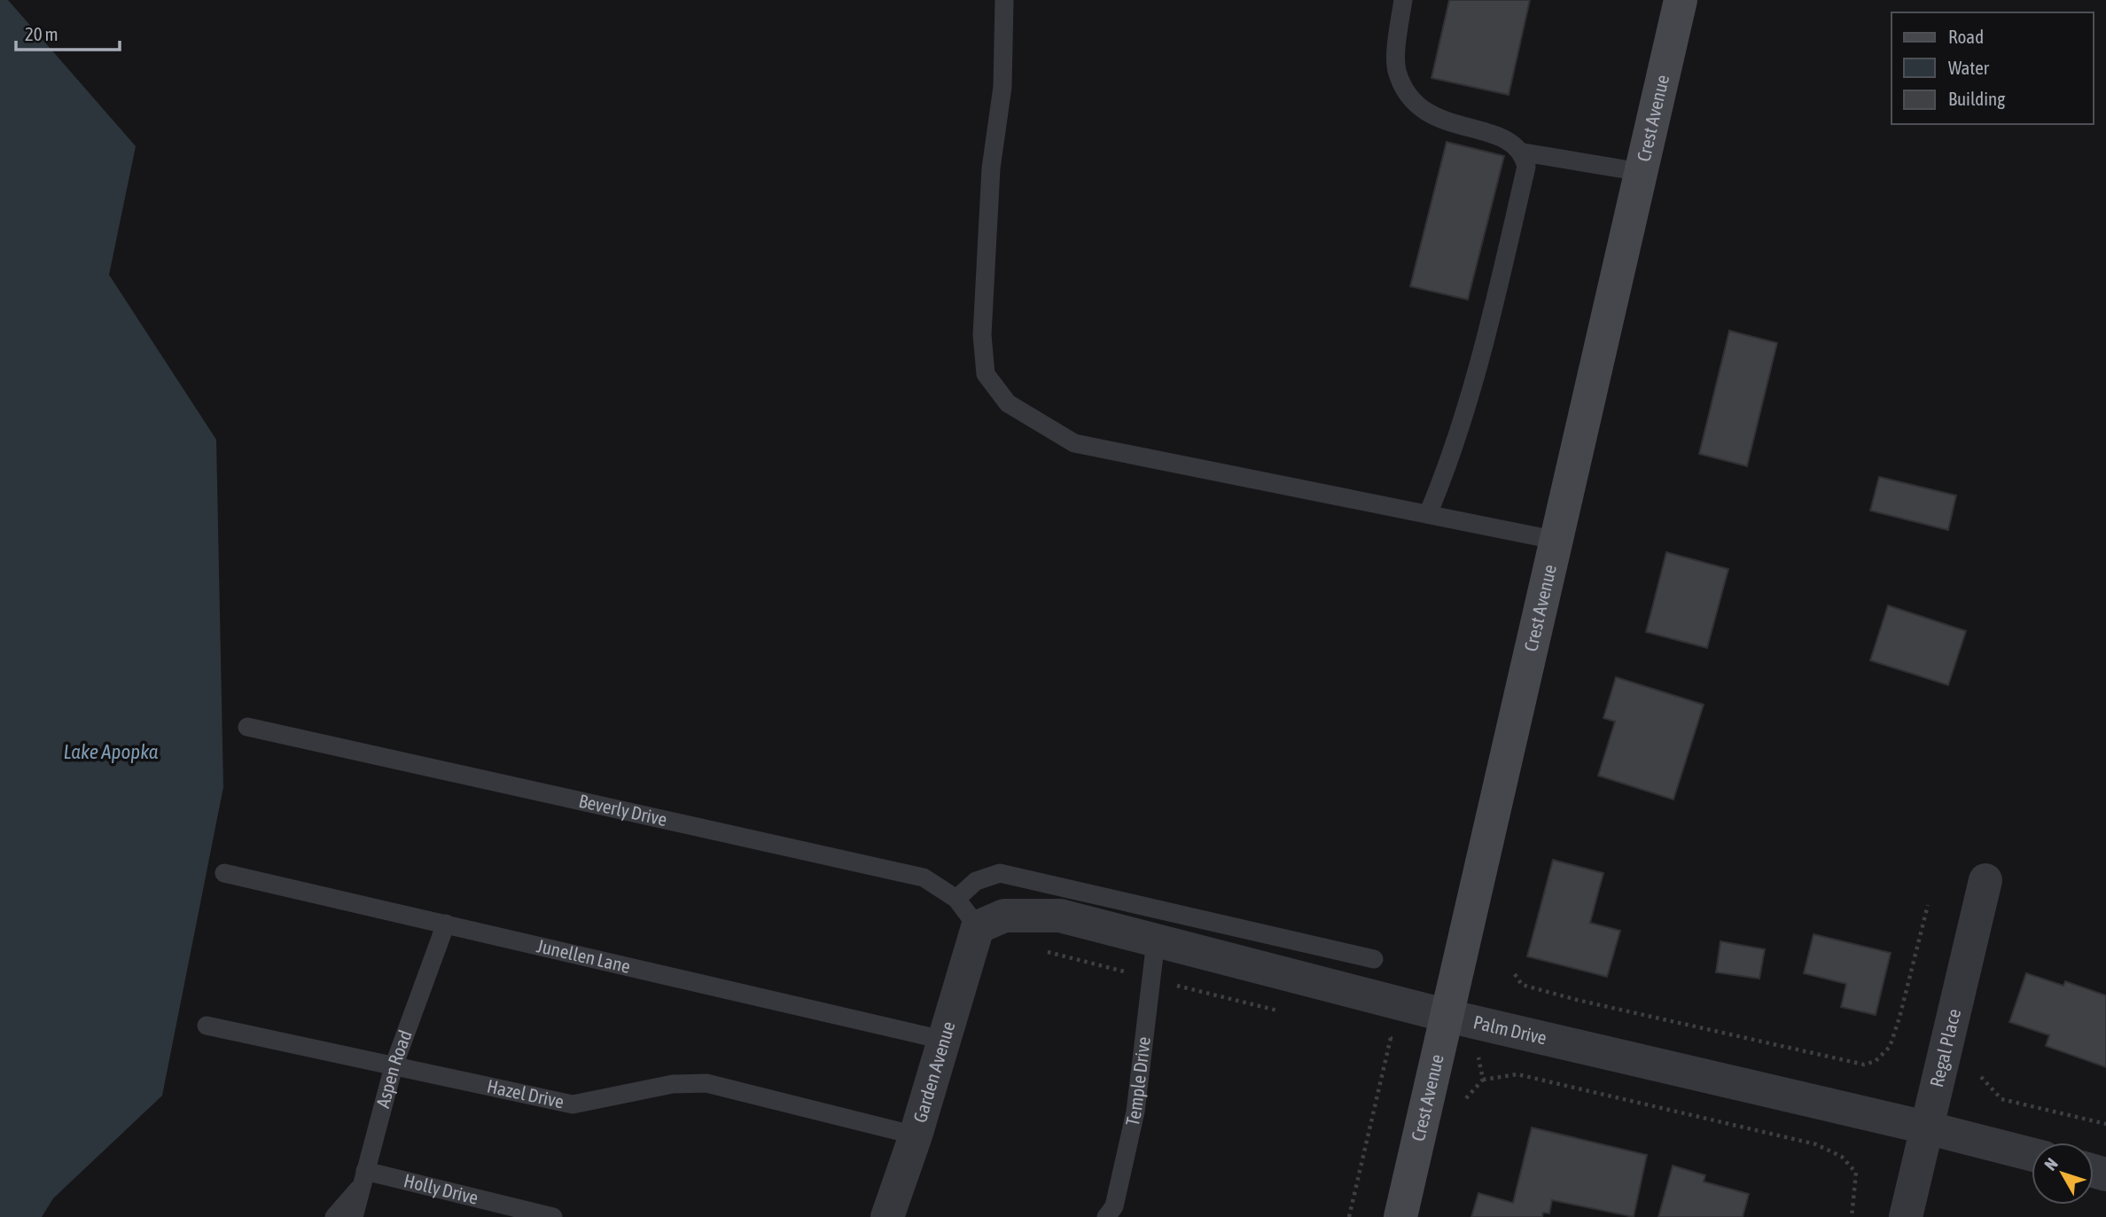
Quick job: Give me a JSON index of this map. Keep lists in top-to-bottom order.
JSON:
{
  "streets": {
    "street": [
      "Crest Avenue",
      "Palm Drive",
      "Regal Place",
      "Garden Avenue"
    ],
    "lane": [
      "Beverly Drive",
      "Junellen Lane",
      "Aspen Road",
      "Temple Drive",
      "Hazel Drive",
      "Holly Drive"
    ]
  },
  "crossings": [
    ["Crest Avenue", "Palm Drive"],
    ["Beverly Drive", "Palm Drive"],
    ["Beverly Drive", "Garden Avenue"],
    ["Junellen Lane", "Aspen Road"],
    ["Junellen Lane", "Garden Avenue"],
    ["Palm Drive", "Regal Place"],
    ["Palm Drive", "Garden Avenue"],
    ["Palm Drive", "Temple Drive"],
    ["Aspen Road", "Hazel Drive"],
    ["Aspen Road", "Holly Drive"],
    ["Garden Avenue", "Hazel Drive"]
  ],
  "water": ["Lake Apopka"],
  "legend": ["Road", "Water", "Building"],
  "scale_bar": "20 m",
  "north": "top left"
}
